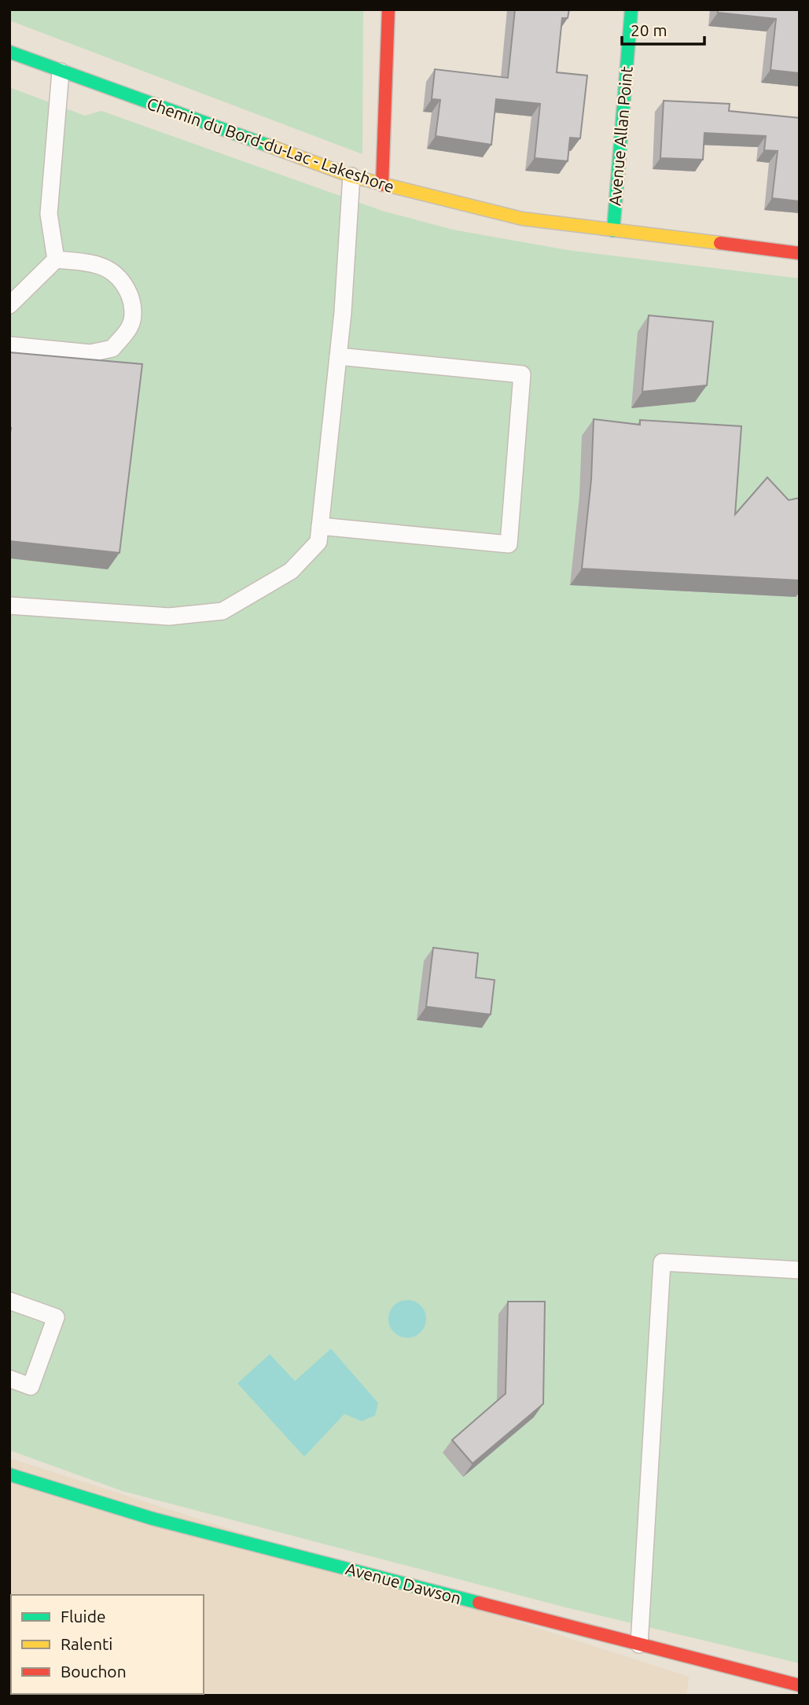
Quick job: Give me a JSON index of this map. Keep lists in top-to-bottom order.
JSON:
{
  "streets": {
    "street": ["Avenue Allan Point", "Chemin du Bord-du-Lac - Lakeshore", "Avenue Dawson"]
  },
  "crossings": [
    ["Avenue Allan Point", "Chemin du Bord-du-Lac - Lakeshore"]
  ],
  "legend": ["Fluide", "Ralenti", "Bouchon"],
  "scale_bar": "20 m"
}
